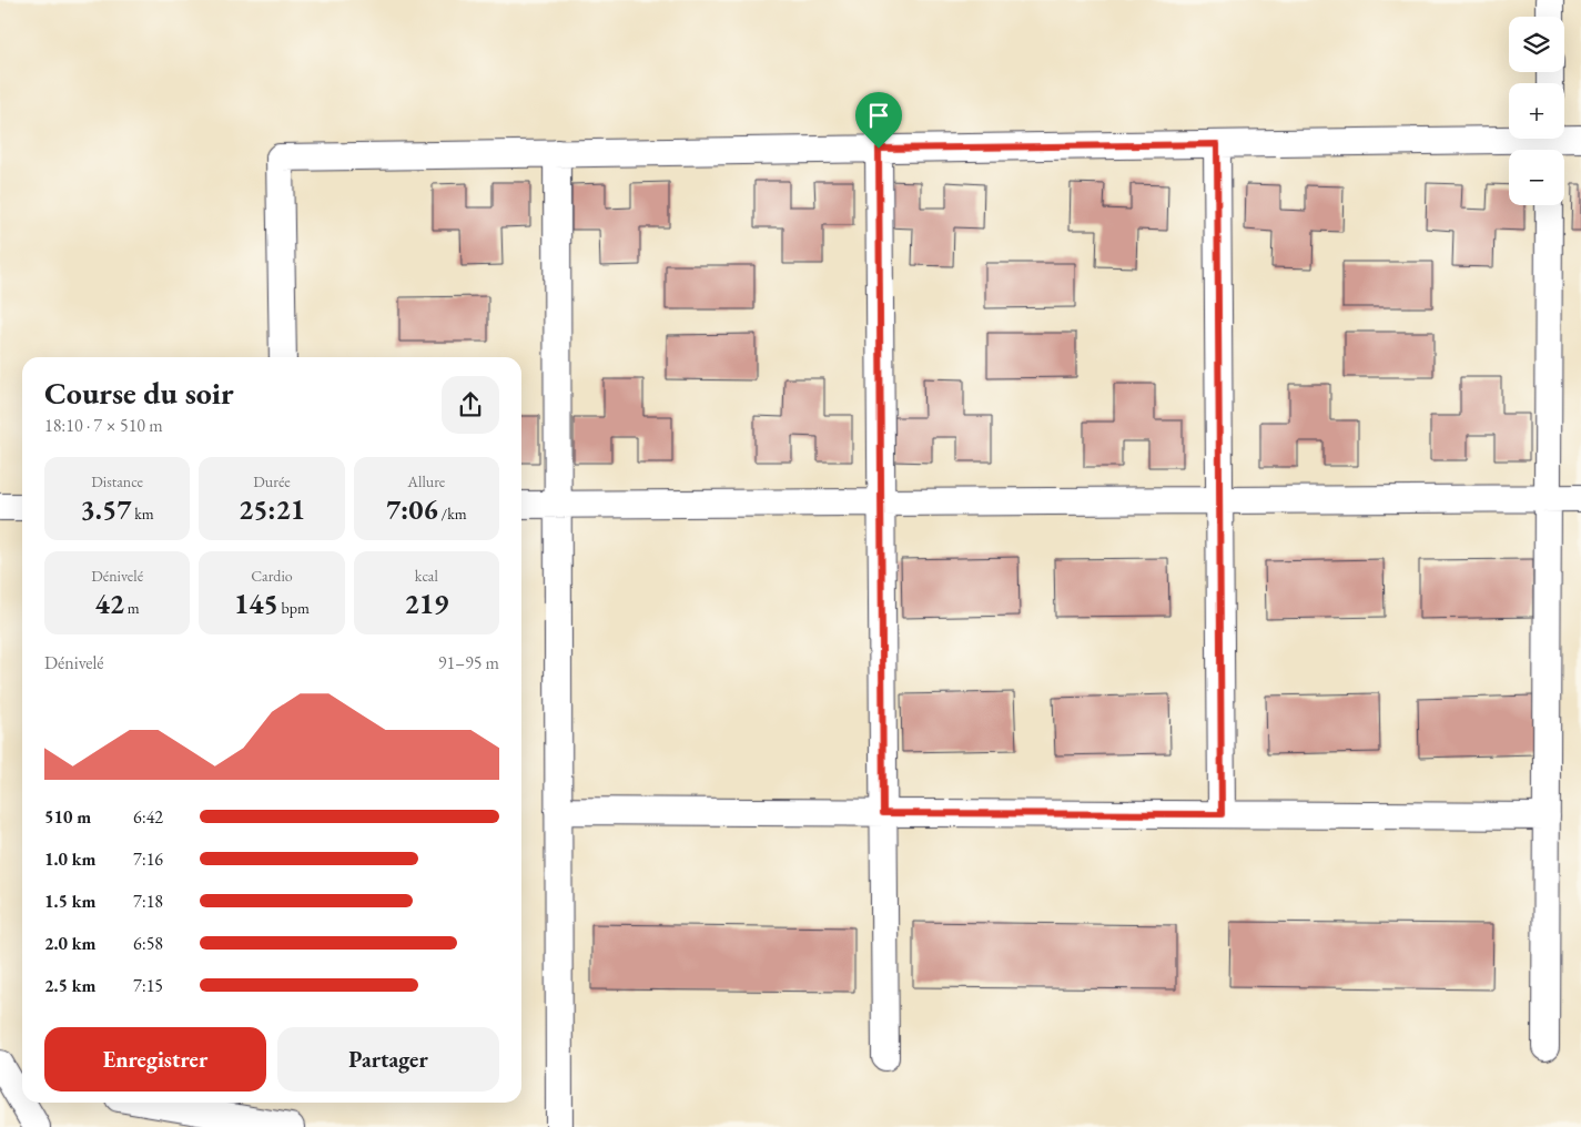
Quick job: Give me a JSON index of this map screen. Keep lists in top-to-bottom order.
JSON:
{
  "page": {
    "map_buttons": ["+", "−"],
    "heading": ["Course du soir", "18:10 · 7 × 510 m"],
    "stats": [
      ["Distance", "3.57 km"],
      ["Durée", "25:21"],
      ["Allure", "7:06 /km"],
      ["Dénivelé", "42 m"],
      ["Cardio", "145 bpm"],
      ["kcal", "219"]
    ],
    "chart": ["Dénivelé", "91–95 m"],
    "list": [
      {
        "name": "510 m",
        "note": "6:42"
      },
      {
        "name": "1.0 km",
        "note": "7:16"
      },
      {
        "name": "1.5 km",
        "note": "7:18"
      },
      {
        "name": "2.0 km",
        "note": "6:58"
      },
      {
        "name": "2.5 km",
        "note": "7:15"
      }
    ],
    "buttons": ["Enregistrer", "Partager"]
  }
}
